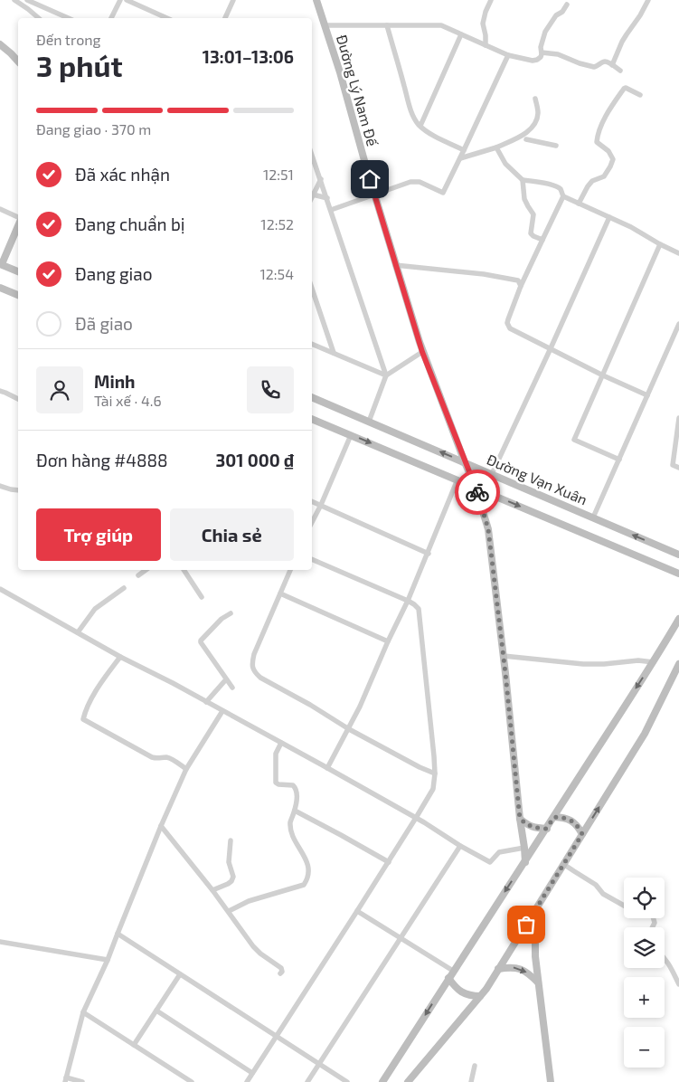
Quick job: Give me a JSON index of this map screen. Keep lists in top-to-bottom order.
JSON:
{
  "streets": {
    "street": ["Đường Lý Nam Đế", "Đường Vạn Xuân"]
  },
  "crossings": [
    ["Đường Lý Nam Đế", "Đường Vạn Xuân"]
  ],
  "page": {
    "heading": ["3 phút", "Đến trong", "13:01–13:06"],
    "panel": [
      "Minh",
      "Tài xế · 4.6",
      "Đơn hàng #4888",
      "301 000 ₫"
    ],
    "bar": "Đang giao · 370 m",
    "list": [
      ["Đã xác nhận", "12:51"],
      ["Đang chuẩn bị", "12:52"],
      ["Đang giao", "12:54"],
      "Đã giao"
    ],
    "buttons": ["Trợ giúp", "Chia sẻ"],
    "map_buttons": ["+", "−"]
  }
}
